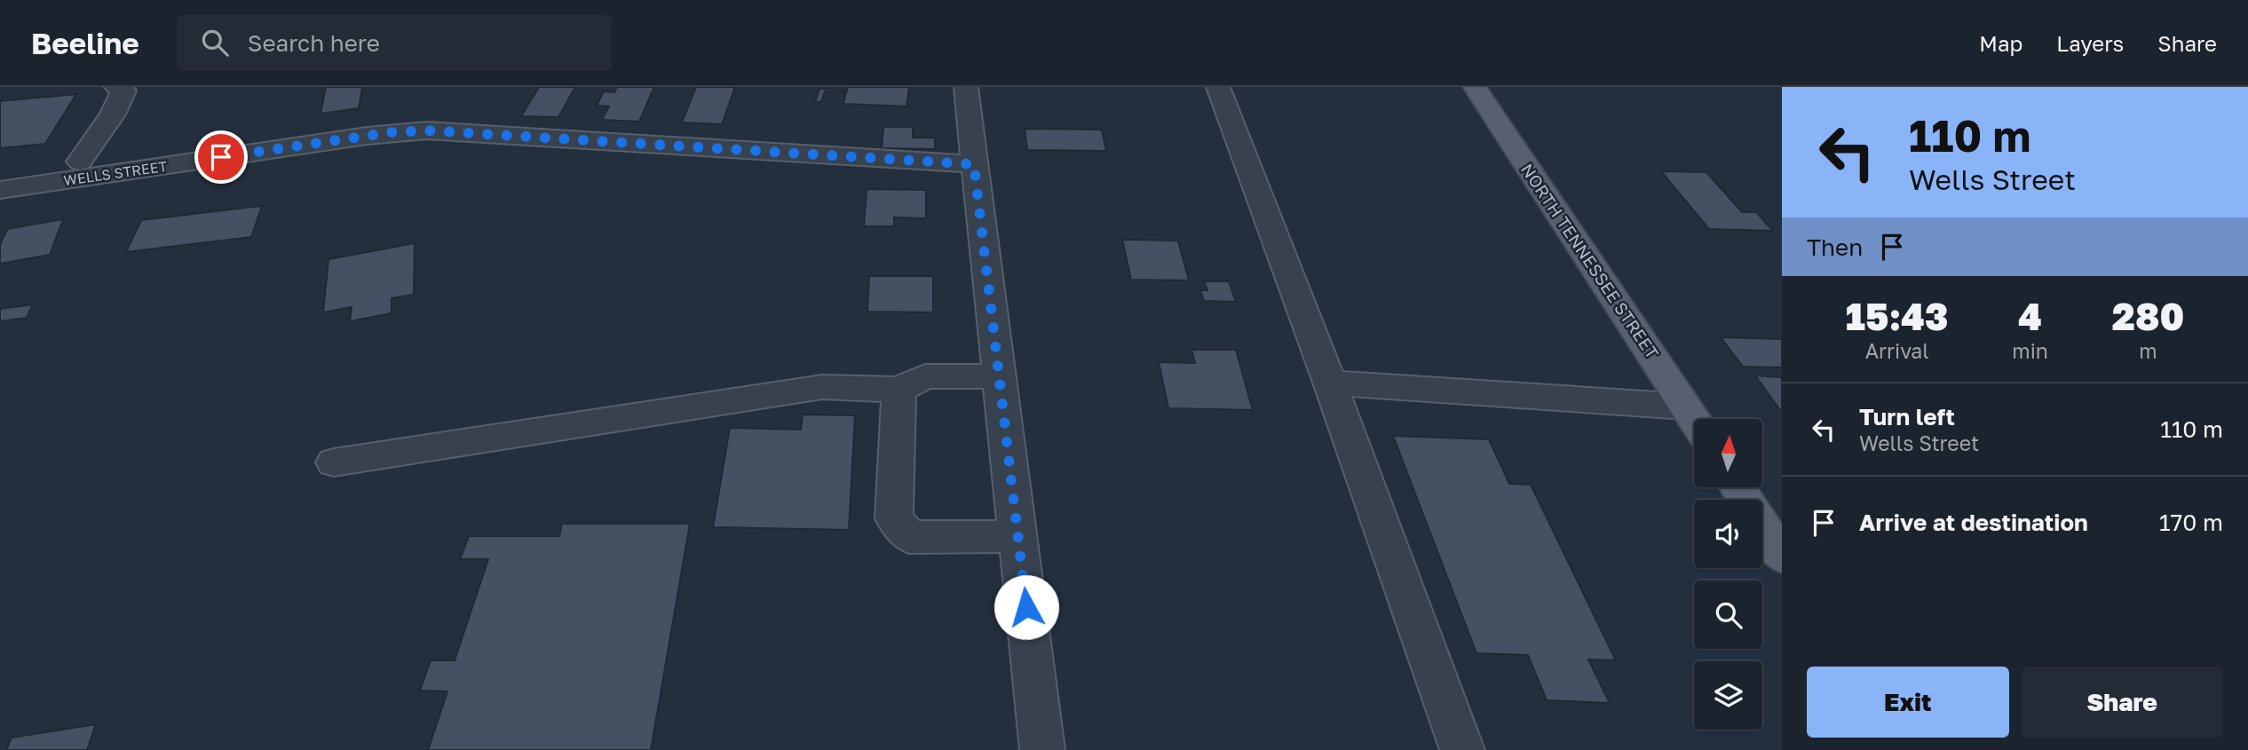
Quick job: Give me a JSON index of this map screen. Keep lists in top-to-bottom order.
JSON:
{
  "streets": {
    "main road": ["NORTH TENNESSEE STREET"],
    "street": ["WELLS STREET"]
  },
  "north": "top",
  "page": {
    "header": "Beeline",
    "search": "Search here",
    "nav": ["Map", "Layers", "Share"],
    "turn": ["110 m", "Wells Street"],
    "then": "Then",
    "eta": [
      "15:43",
      "Arrival",
      "4",
      "min",
      "280",
      "m"
    ],
    "list": [
      {
        "name": "Turn left",
        "note": "Wells Street",
        "value": "110 m"
      },
      {
        "name": "Arrive at destination",
        "value": "170 m"
      }
    ],
    "buttons": ["Exit", "Share"]
  }
}
